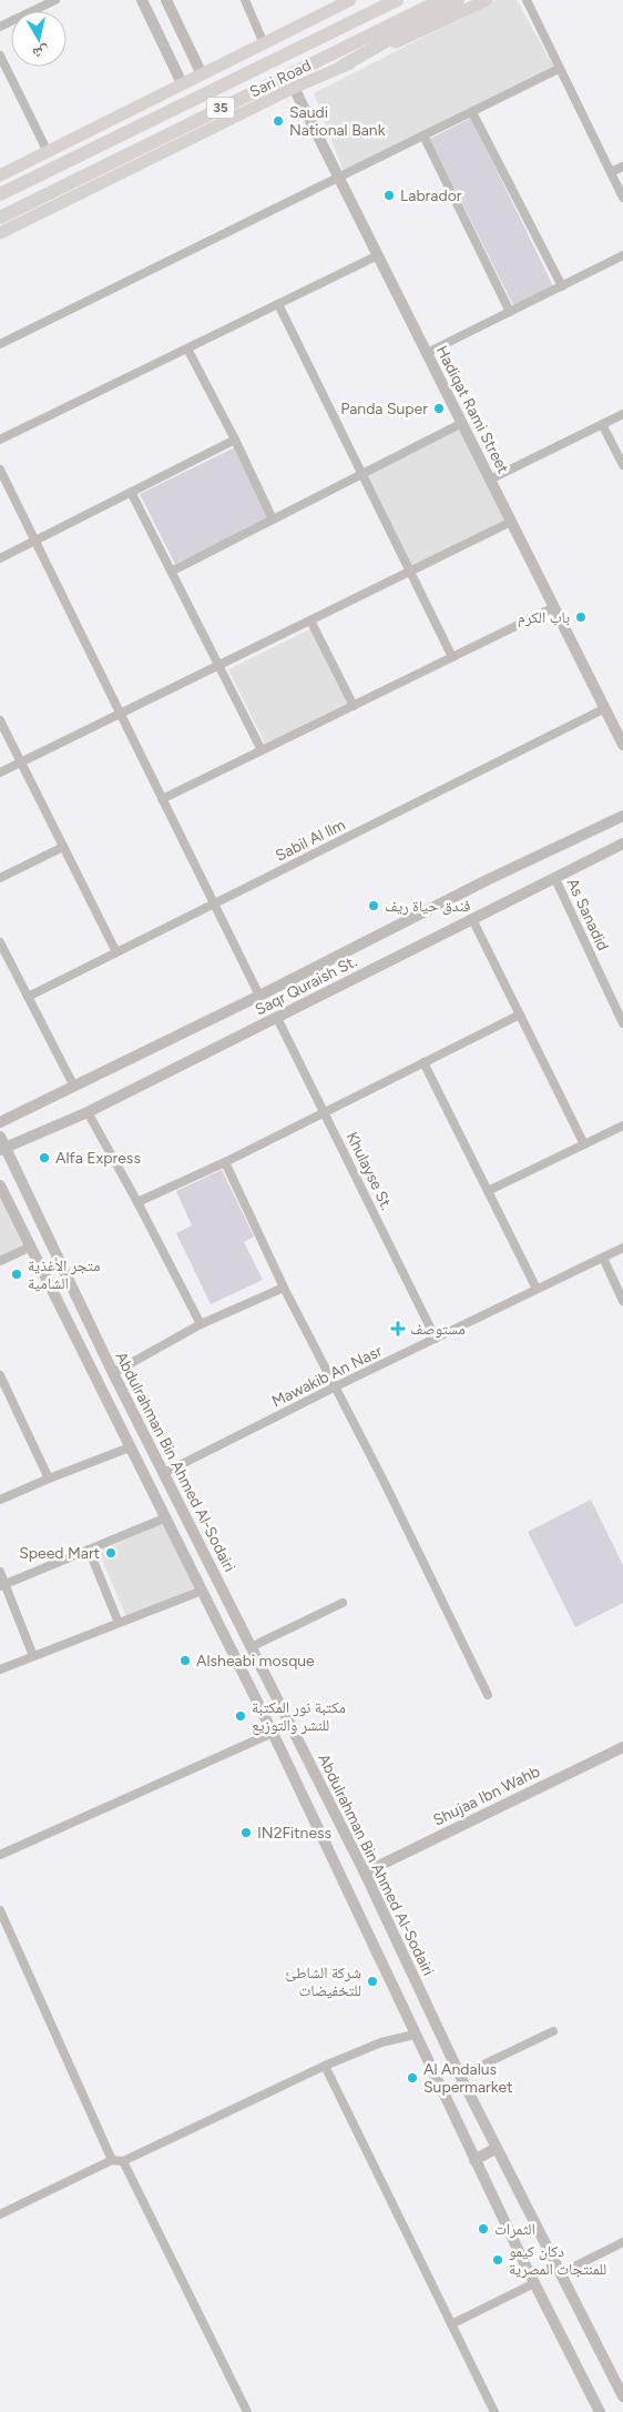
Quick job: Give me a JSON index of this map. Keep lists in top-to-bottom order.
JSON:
{
  "streets": {
    "main road": ["Sari Road", "35"],
    "street": [
      "Hadiqat Rami Street",
      "Sabil Al llm",
      "As Sanadid",
      "Saqr Quraish St.",
      "Khulayse St.",
      "Mawakib An Nasr",
      "Abdulrahman Bin Ahmed Al-Sodairi",
      "Shujaa Ibn Wahb"
    ]
  },
  "crossings": [
    ["Hadiqat Rami Street", "Sabil Al llm"],
    ["As Sanadid", "Saqr Quraish St."],
    ["Saqr Quraish St.", "Khulayse St."],
    ["Saqr Quraish St.", "Abdulrahman Bin Ahmed Al-Sodairi"],
    ["Khulayse St.", "Mawakib An Nasr"],
    ["Mawakib An Nasr", "Abdulrahman Bin Ahmed Al-Sodairi"],
    ["Abdulrahman Bin Ahmed Al-Sodairi", "Shujaa Ibn Wahb"]
  ],
  "places": {
    "other": [
      "Saudi National Bank",
      "Labrador",
      "Panda Super",
      "باب الكرم",
      "فندق حياة ريف",
      "Alfa Express",
      "متجر الأغذية الشامية",
      "Speed Mart",
      "Alsheabi mosque",
      "مكتبة نور المكتبة للنشر والتوزيع",
      "IN2Fitness",
      "شركة الشاطئ للتخفيضات",
      "Al Andalus Supermarket",
      "الثمرات",
      "دكان كيمو للمنتجات المصرية"
    ],
    "health": ["مستوصف"]
  },
  "north": "bottom"
}
